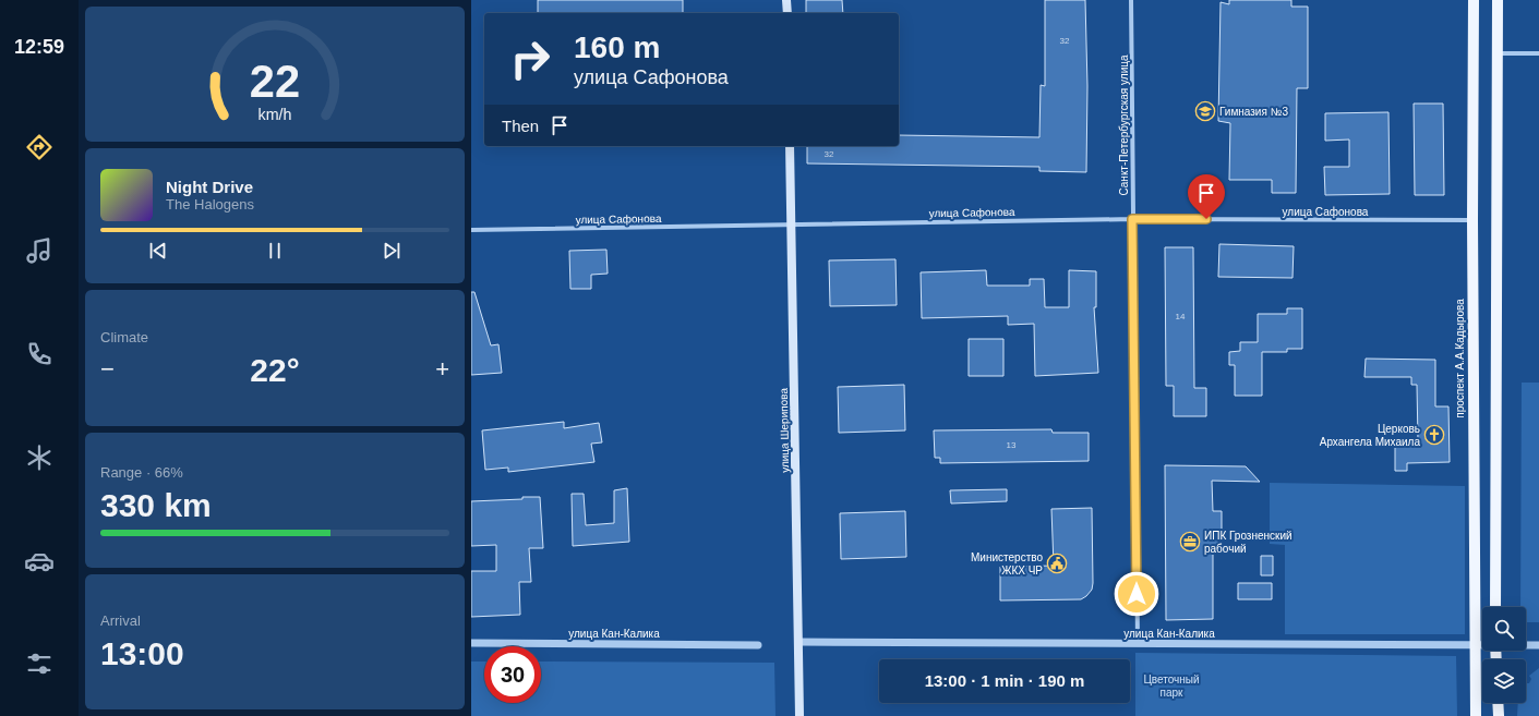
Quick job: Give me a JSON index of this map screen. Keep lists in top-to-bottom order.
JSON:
{
  "streets": {
    "main road": ["проспект А.А.Кадырова", "улица Шерипова"],
    "street": ["Санкт-Петербургская улица", "улица Сафонова", "улица Кан-Калика"]
  },
  "crossings": [
    ["Санкт-Петербургская улица", "улица Сафонова"],
    ["Санкт-Петербургская улица", "улица Кан-Калика"],
    ["улица Сафонова", "проспект А.А.Кадырова"],
    ["улица Сафонова", "улица Шерипова"],
    ["проспект А.А.Кадырова", "улица Кан-Калика"],
    ["улица Шерипова", "улица Кан-Калика"]
  ],
  "parks": ["Цветочный парк"],
  "places": {
    "school or university": ["Гимназия №3"],
    "church": ["Церковь Архангела Михаила"],
    "office": ["ИПК Грозненский рабочий"],
    "public building": ["Министерство ЖКХ ЧР"]
  },
  "house_numbers": [
    "32",
    "32",
    "14",
    "13"
  ],
  "page": {
    "tabs": "12:59",
    "turn": ["160 m", "улица Сафонова"],
    "then": "Then",
    "song": ["Night Drive", "The Halogens"],
    "tile": [
      "Climate",
      ["Range · 66%", "330 km"],
      ["Arrival", "13:00"]
    ],
    "heat": ["−", "22°", "+"],
    "limit": "30",
    "trip": "13:00 · 1 min · 190 m",
    "gauge": ["22", "km/h"]
  }
}
